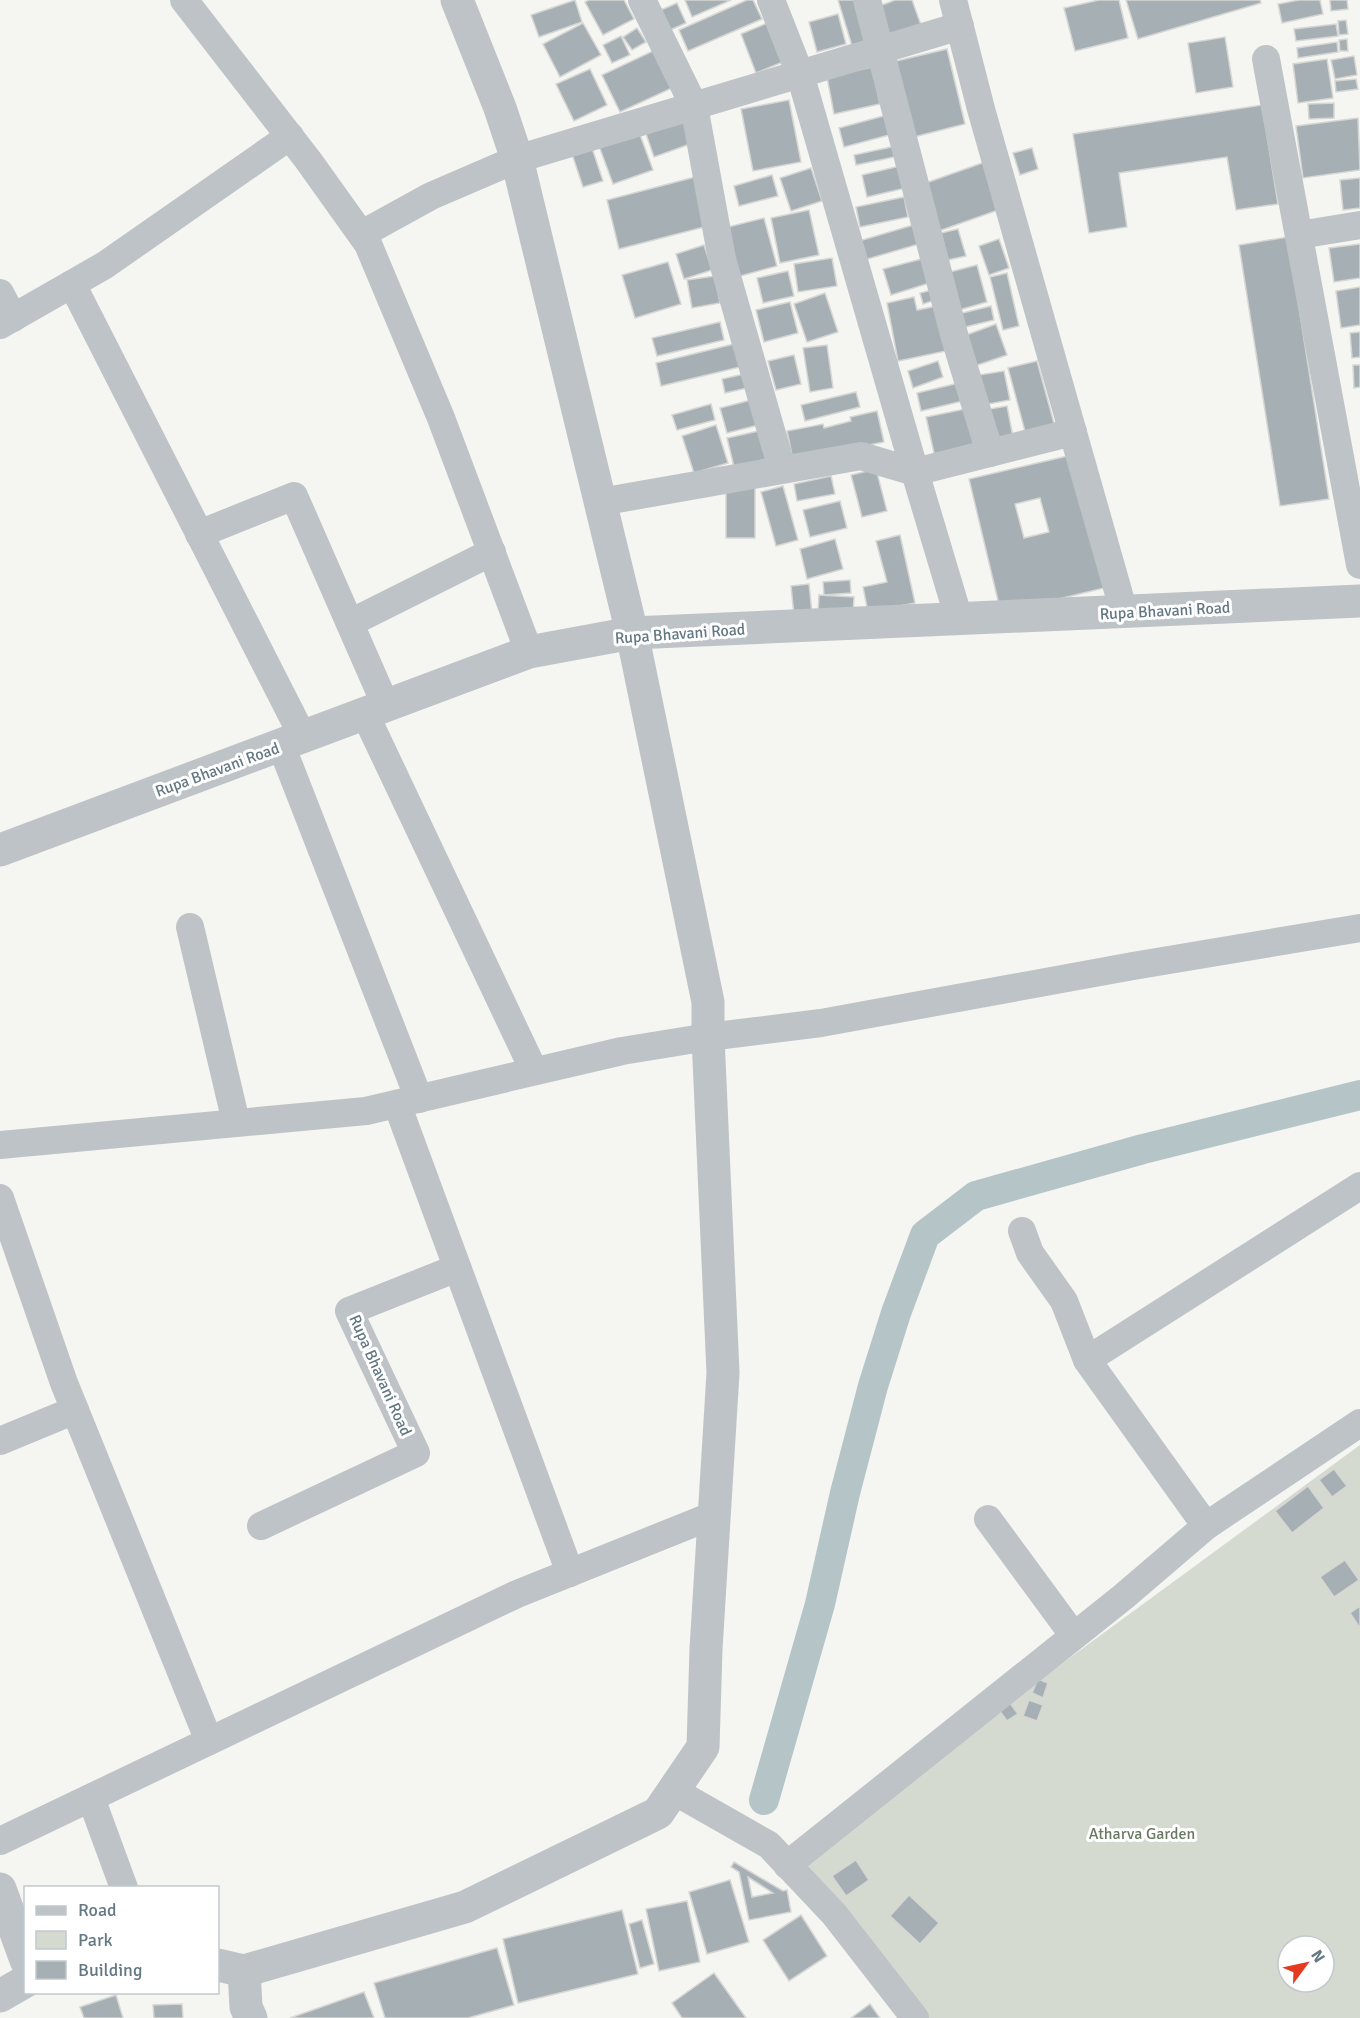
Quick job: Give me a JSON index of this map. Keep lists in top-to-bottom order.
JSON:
{
  "streets": {
    "street": ["Rupa Bhavani Road"]
  },
  "parks": ["Atharva Garden"],
  "legend": ["Road", "Park", "Building"],
  "north": "top right"
}
